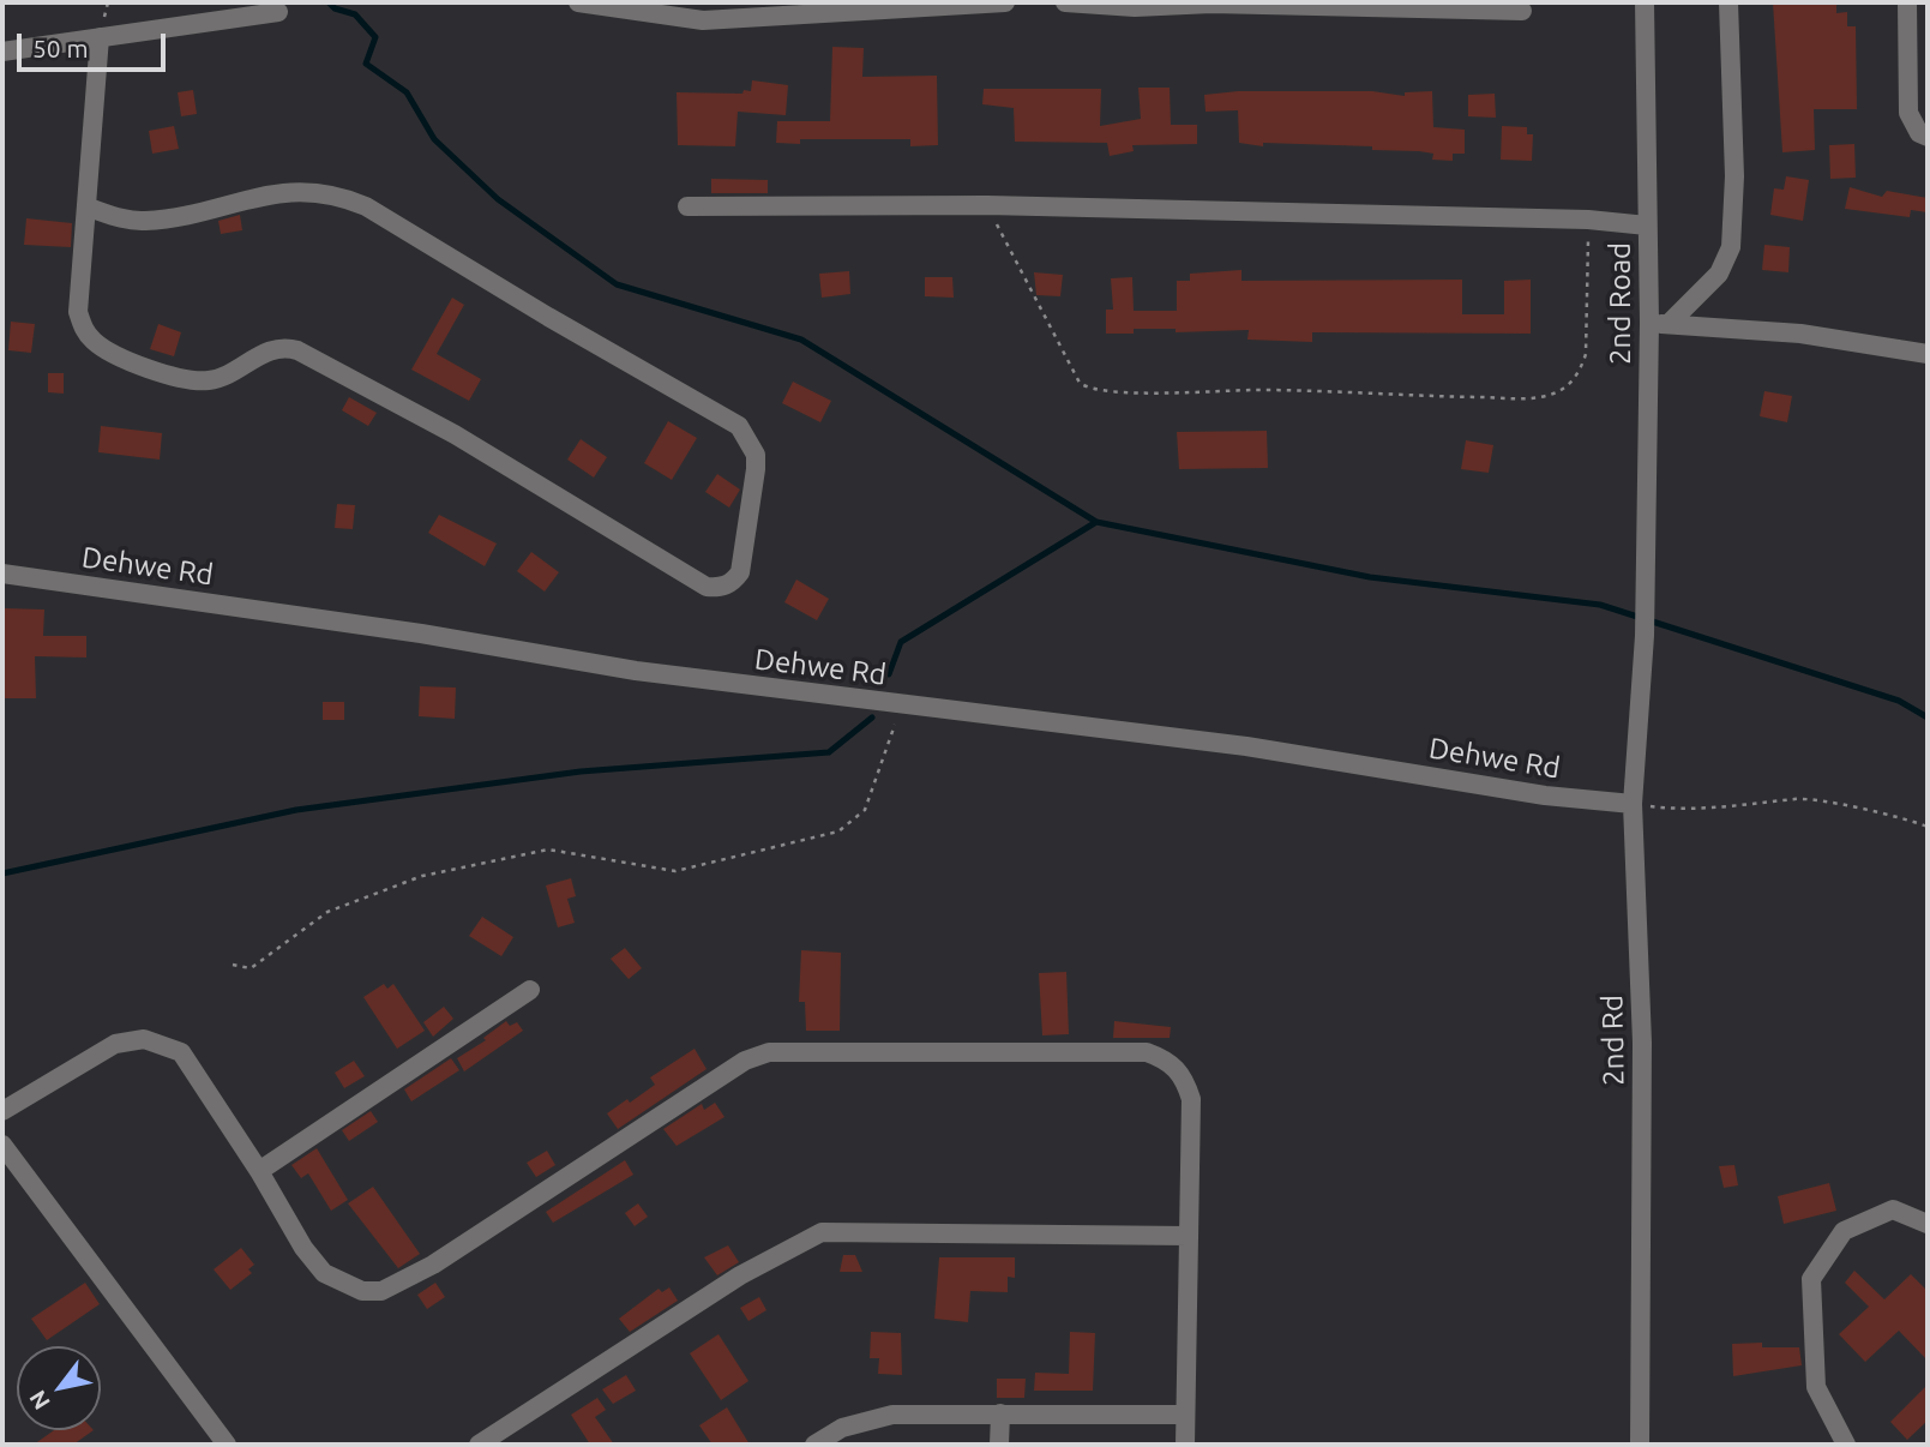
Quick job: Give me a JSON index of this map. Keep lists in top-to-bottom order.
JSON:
{
  "streets": {
    "street": ["2nd Road", "Dehwe Rd", "2nd Rd"]
  },
  "crossings": [
    ["2nd Road", "2nd Rd"],
    ["Dehwe Rd", "2nd Rd"]
  ],
  "scale_bar": "50 m",
  "north": "bottom left"
}
